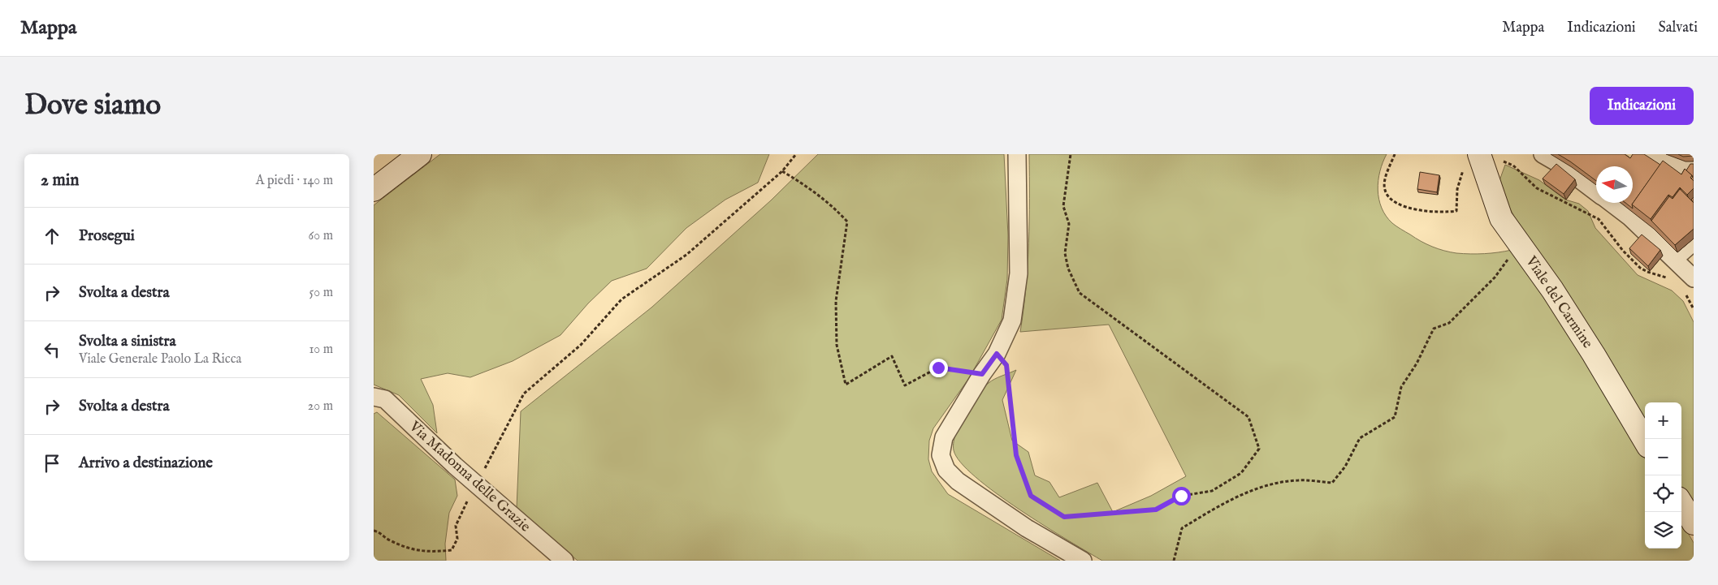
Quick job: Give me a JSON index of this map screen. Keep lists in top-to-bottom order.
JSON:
{
  "streets": {
    "street": ["Viale del Carmine", "Via Madonna delle Grazie"]
  },
  "north": "left",
  "page": {
    "header": "Mappa",
    "nav": ["Mappa", "Indicazioni", "Salvati"],
    "buttons": "Indicazioni",
    "title": "Dove siamo",
    "heading": ["2 min", "A piedi · 140 m"],
    "list": [
      ["Prosegui", "60 m"],
      ["Svolta a destra", "50 m"],
      ["Svolta a sinistra", "Viale Generale Paolo La Ricca", "10 m"],
      ["Svolta a destra", "20 m"],
      "Arrivo a destinazione"
    ],
    "map_buttons": ["+", "−"]
  }
}
